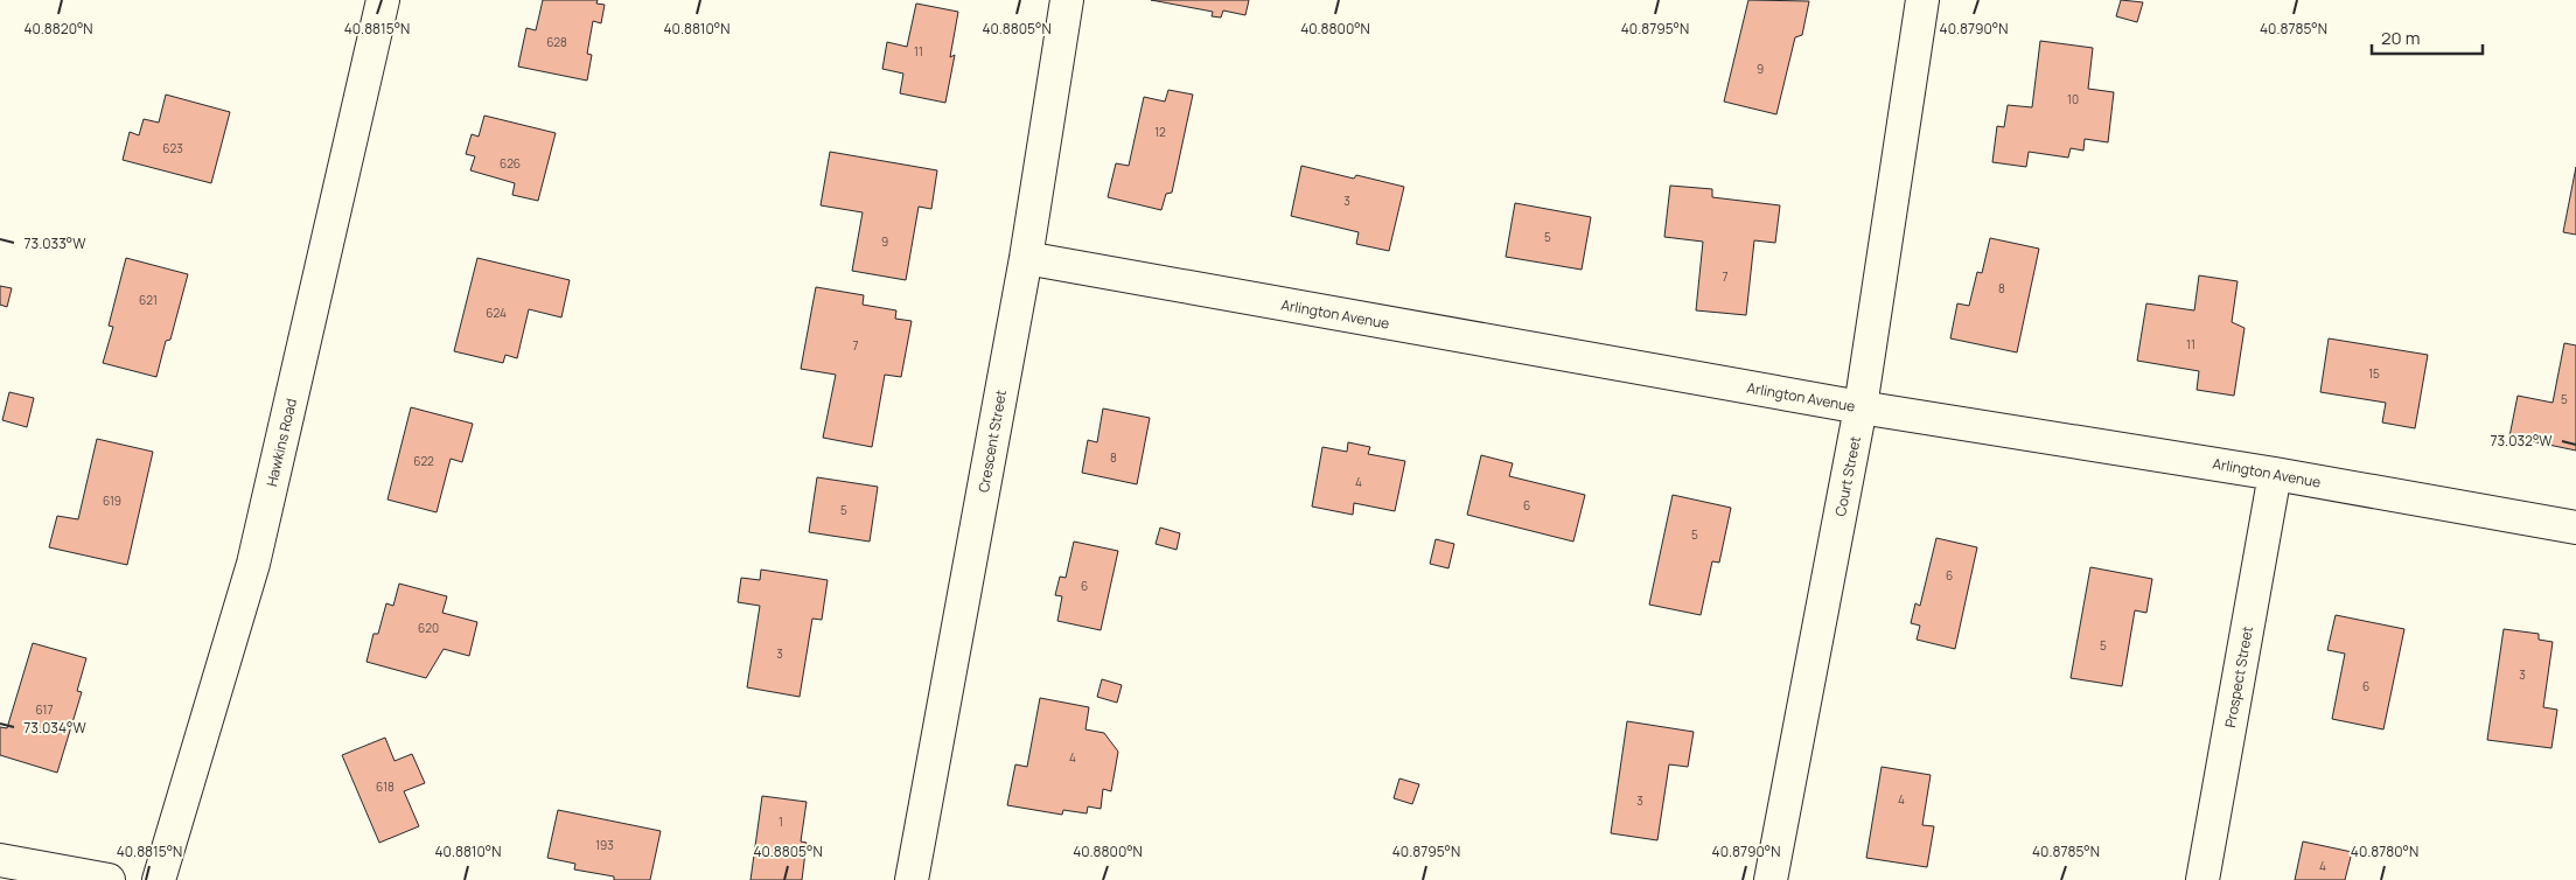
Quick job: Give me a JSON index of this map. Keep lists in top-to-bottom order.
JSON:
{
  "streets": {
    "street": [
      "Arlington Avenue",
      "Crescent Street",
      "Hawkins Road",
      "Court Street",
      "Prospect Street"
    ]
  },
  "crossings": [
    ["Arlington Avenue", "Crescent Street"],
    ["Arlington Avenue", "Court Street"],
    ["Arlington Avenue", "Prospect Street"]
  ],
  "house_numbers": [
    "628",
    "11",
    "9",
    "10",
    "12",
    "623",
    "626",
    "3",
    "5",
    "9",
    "7",
    "8",
    "621",
    "624",
    "11",
    "7",
    "15",
    "5",
    "8",
    "622",
    "4",
    "619",
    "6",
    "5",
    "5",
    "6",
    "6",
    "620",
    "5",
    "3",
    "3",
    "6",
    "617",
    "4",
    "618",
    "4",
    "3",
    "1",
    "193",
    "4"
  ],
  "scale_bar": "20 m",
  "coordinates": [
    "40.8820°N",
    "40.8795°N",
    "40.8815°N",
    "40.8810°N",
    "40.8805°N",
    "40.8800°N",
    "40.8790°N",
    "40.8785°N",
    "73.033°W",
    "73.032°W",
    "73.034°W",
    "40.8780°N"
  ]
}
